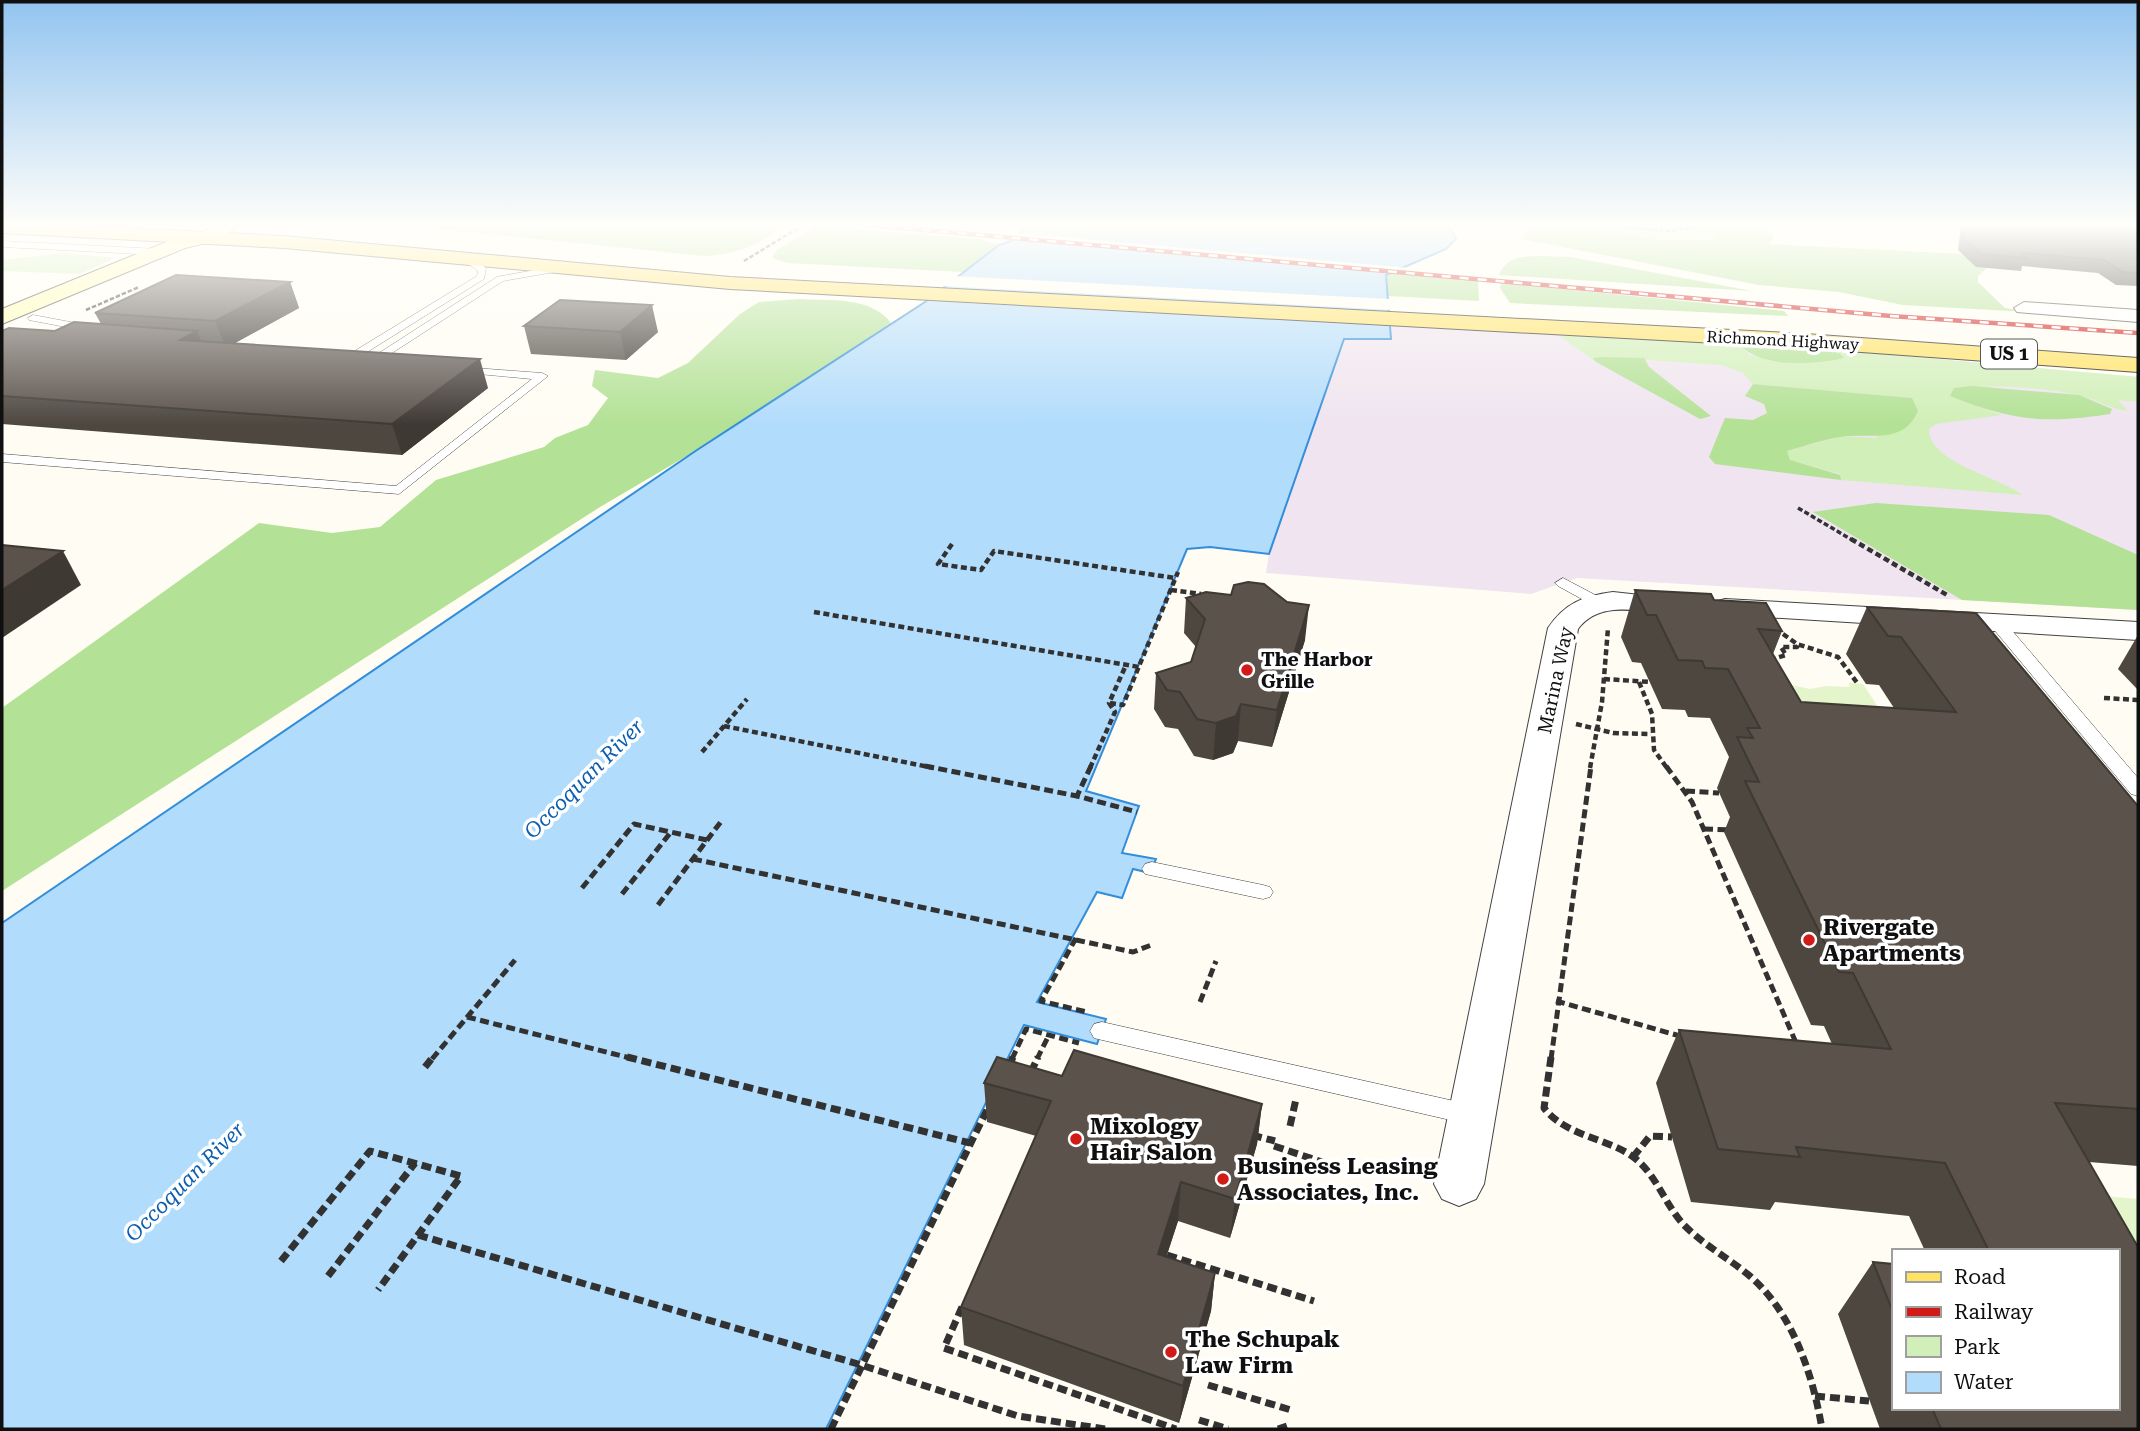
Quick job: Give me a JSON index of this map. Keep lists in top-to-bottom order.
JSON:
{
  "streets": {
    "main road": ["Richmond Highway", "US 1"],
    "street": ["Marina Way"]
  },
  "water": ["Occoquan River"],
  "places": [
    "The Harbor Grille",
    "Rivergate Apartments",
    "Mixology Hair Salon",
    "Business Leasing Associates, Inc.",
    "The Schupak Law Firm"
  ],
  "legend": [
    "Road",
    "Railway",
    "Park",
    "Water"
  ]
}
